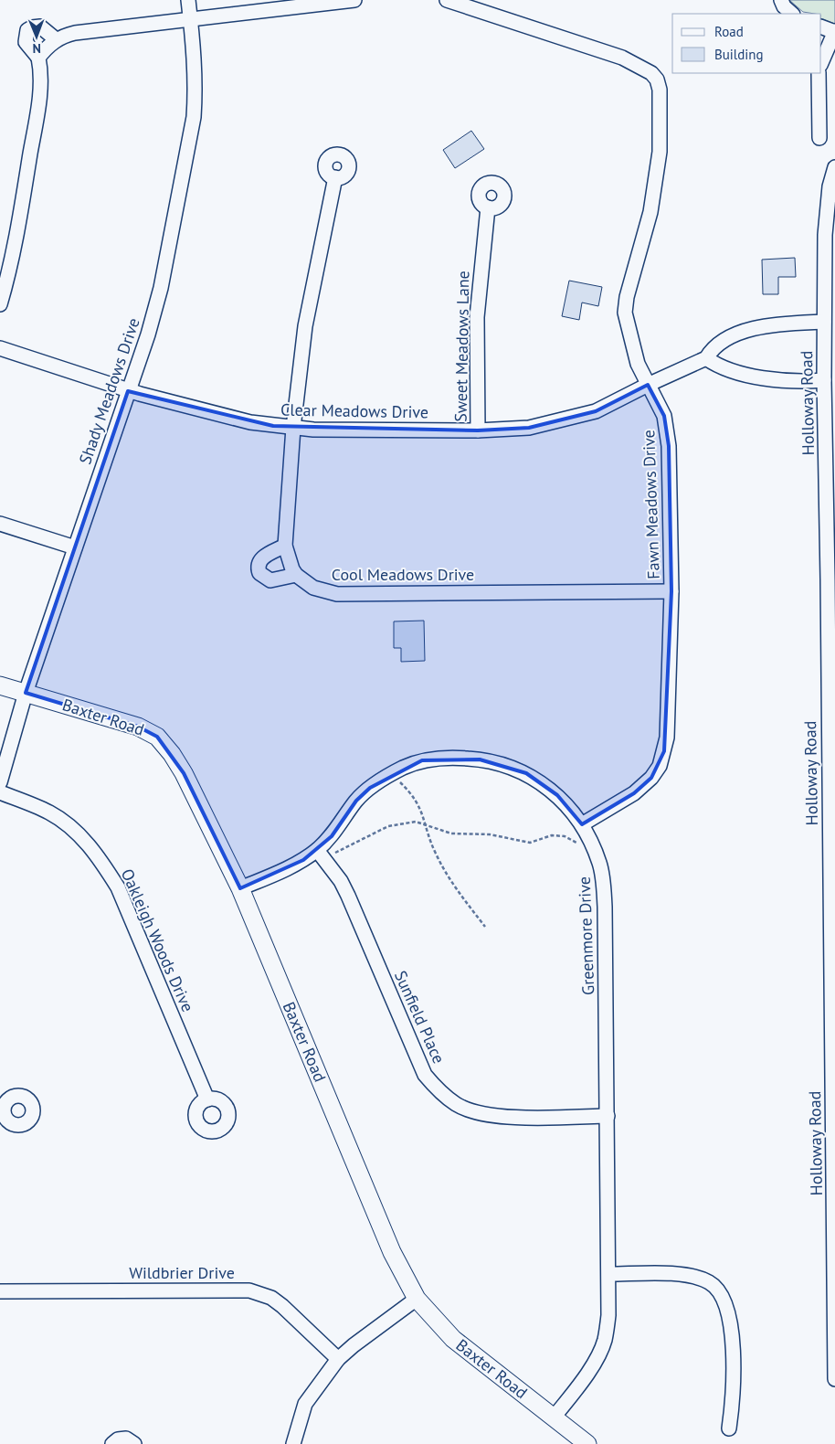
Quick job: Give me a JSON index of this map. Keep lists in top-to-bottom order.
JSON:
{
  "streets": {
    "main road": ["Baxter Road"],
    "street": [
      "Sweet Meadows Lane",
      "Shady Meadows Drive",
      "Holloway Road",
      "Clear Meadows Drive",
      "Fawn Meadows Drive",
      "Cool Meadows Drive",
      "Greenmore Drive",
      "Oakleigh Woods Drive",
      "Sunfield Place",
      "Wildbrier Drive"
    ]
  },
  "crossings": [
    ["Sweet Meadows Lane", "Clear Meadows Drive"],
    ["Shady Meadows Drive", "Clear Meadows Drive"],
    ["Shady Meadows Drive", "Baxter Road"],
    ["Holloway Road", "Clear Meadows Drive"],
    ["Clear Meadows Drive", "Fawn Meadows Drive"],
    ["Fawn Meadows Drive", "Cool Meadows Drive"],
    ["Fawn Meadows Drive", "Greenmore Drive"],
    ["Baxter Road", "Greenmore Drive"],
    ["Greenmore Drive", "Sunfield Place"]
  ],
  "legend": ["Road", "Building"],
  "north": "bottom"
}
